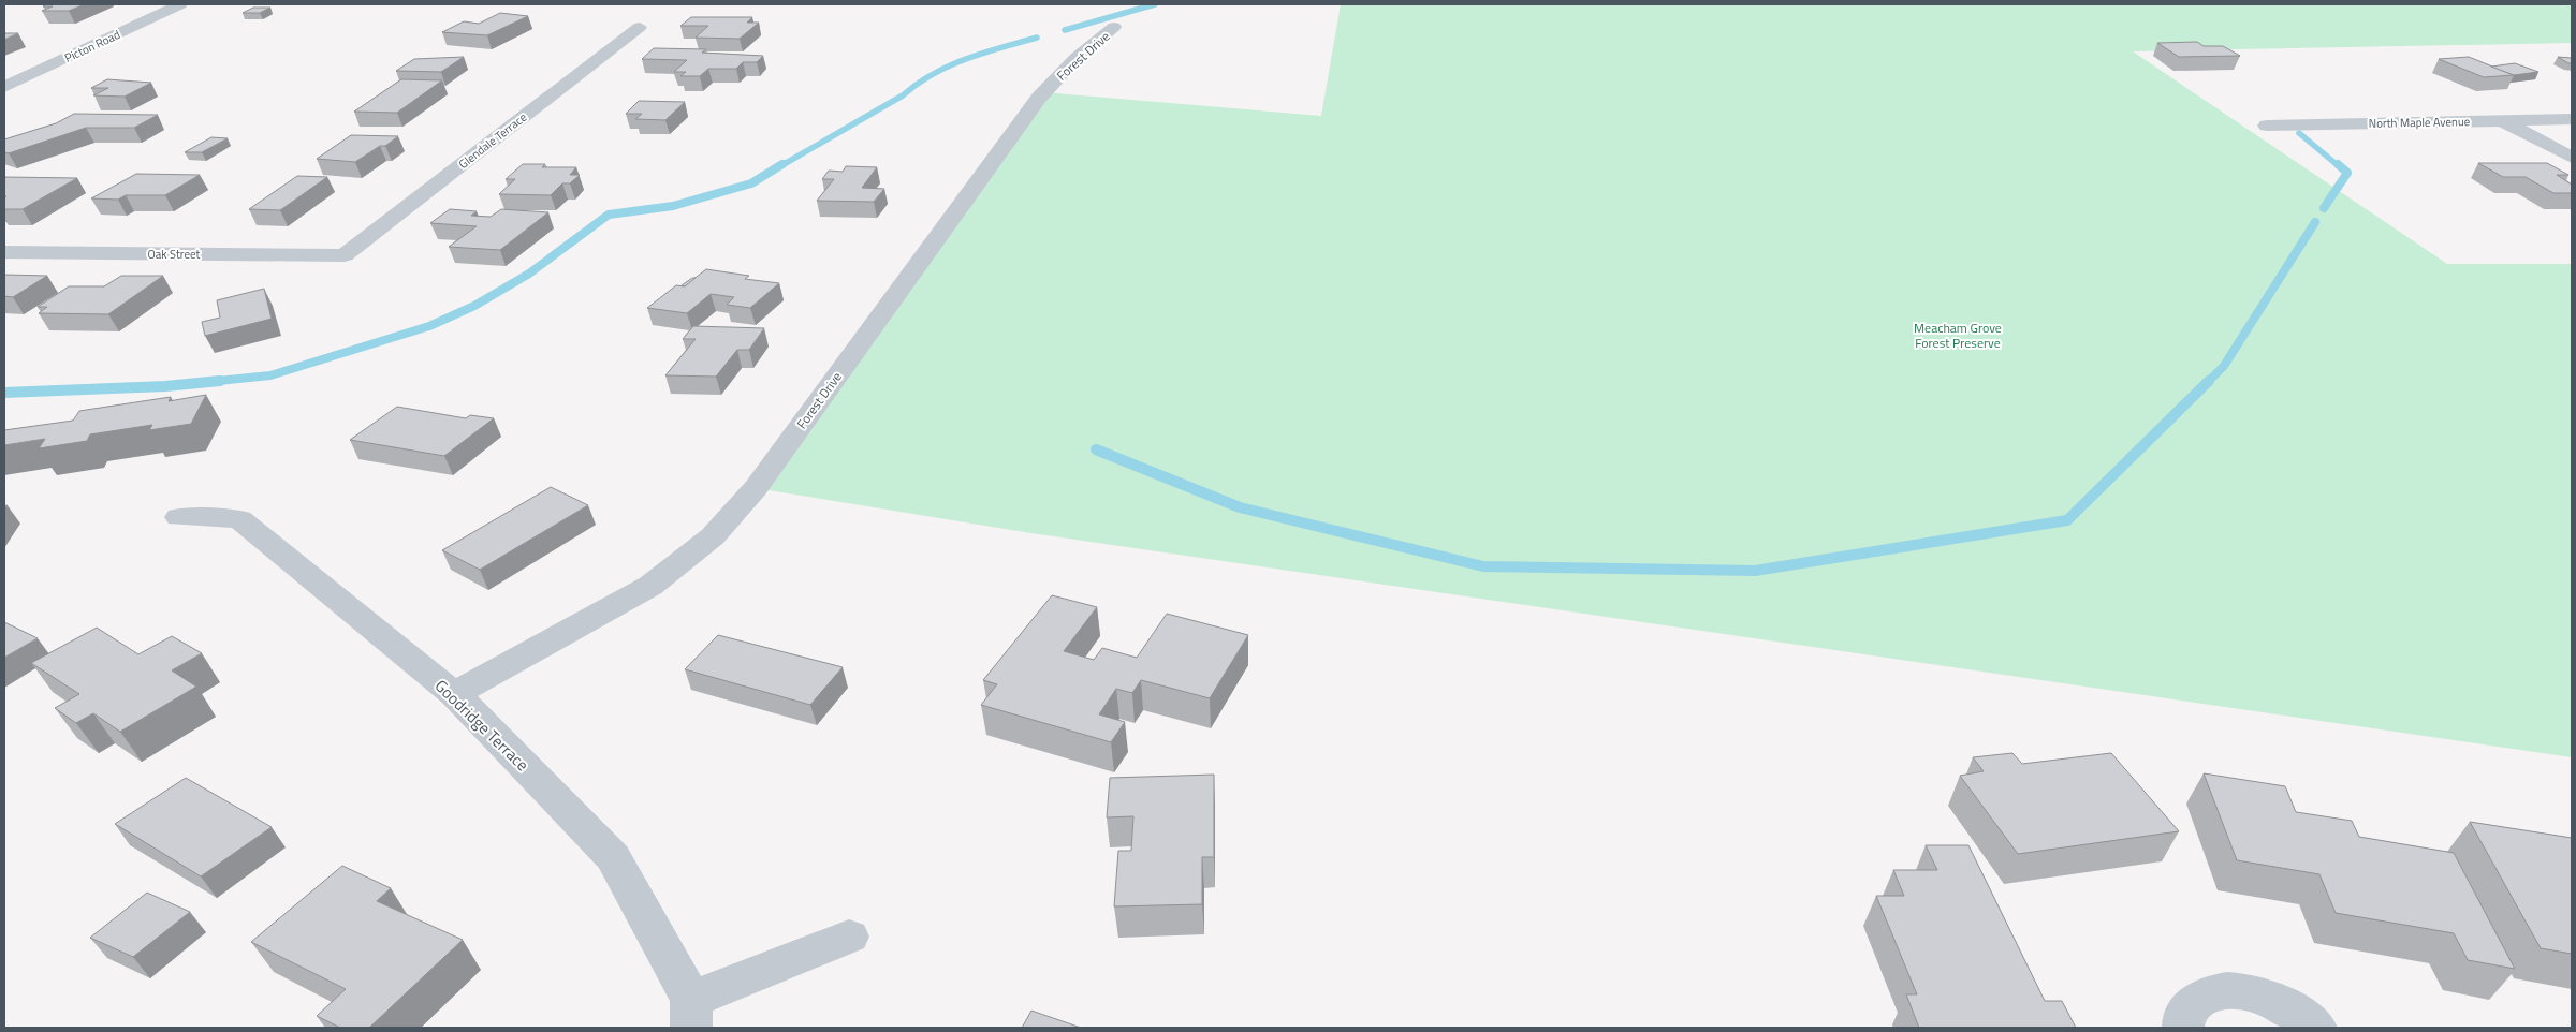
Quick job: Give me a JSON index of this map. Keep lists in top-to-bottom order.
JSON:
{
  "streets": {
    "street": [
      "Picton Road",
      "Forest Drive",
      "North Maple Avenue",
      "Glendale Terrace",
      "Oak Street",
      "Goodridge Terrace"
    ]
  },
  "crossings": [
    ["Forest Drive", "Goodridge Terrace"],
    ["Glendale Terrace", "Oak Street"]
  ],
  "parks": ["Meacham Grove Forest Preserve"]
}
